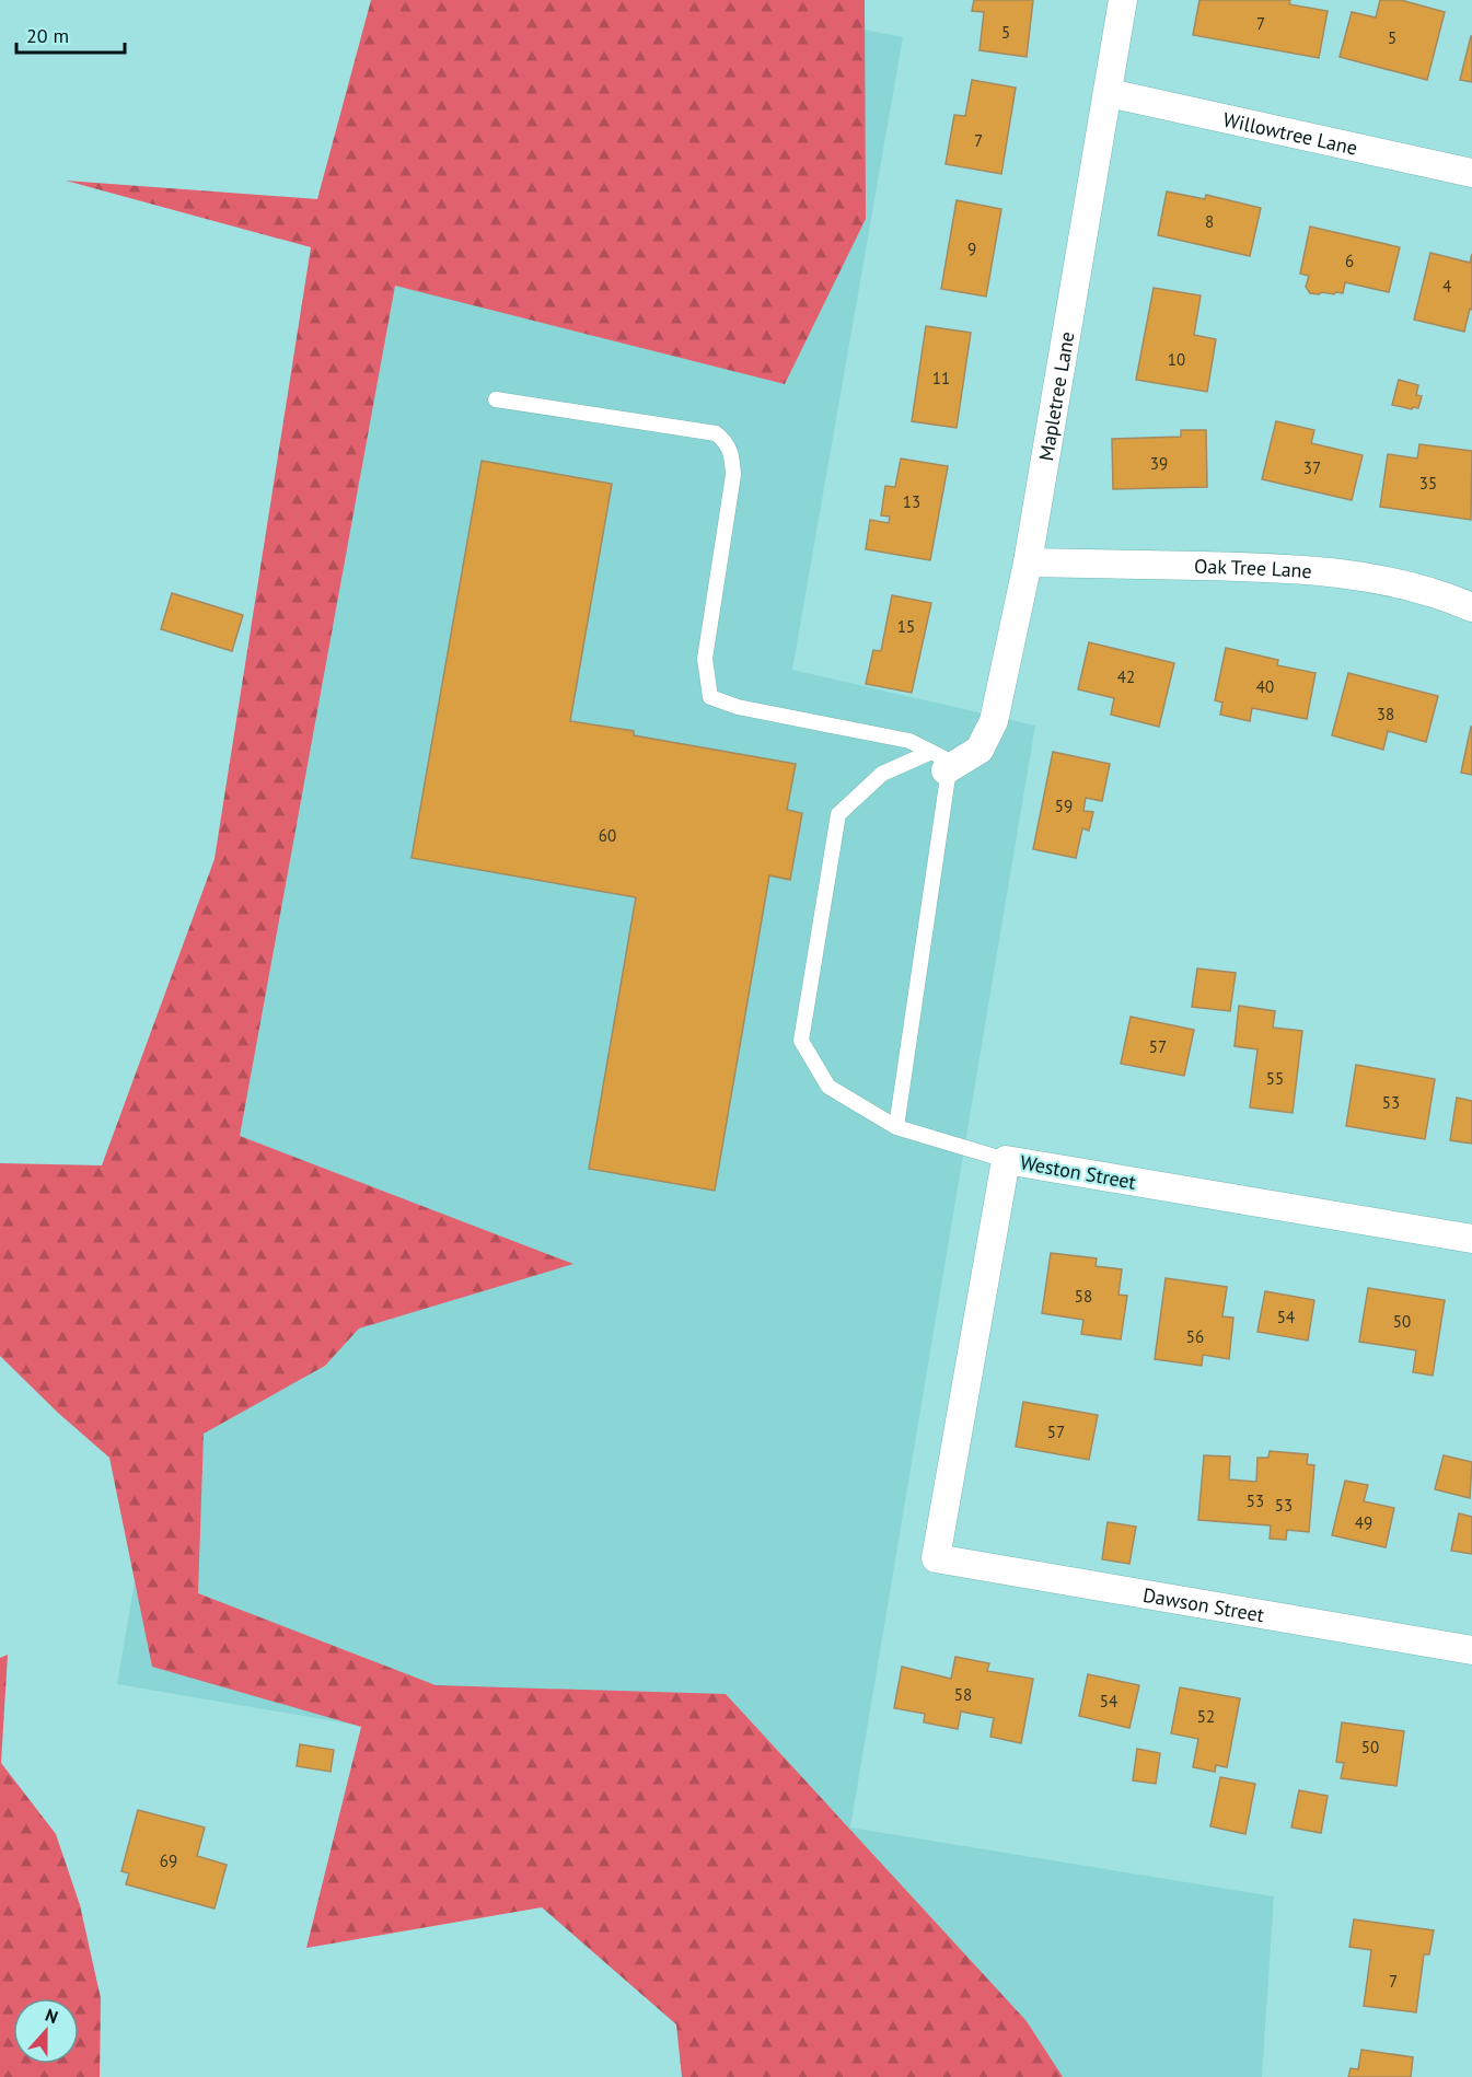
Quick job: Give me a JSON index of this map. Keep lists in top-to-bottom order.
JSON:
{
  "streets": {
    "street": [
      "Willowtree Lane",
      "Mapletree Lane",
      "Oak Tree Lane",
      "Weston Street",
      "Dawson Street"
    ]
  },
  "crossings": [
    ["Willowtree Lane", "Mapletree Lane"],
    ["Mapletree Lane", "Oak Tree Lane"],
    ["Weston Street", "Dawson Street"]
  ],
  "house_numbers": [
    "7",
    "5",
    "5",
    "7",
    "8",
    "9",
    "6",
    "4",
    "10",
    "11",
    "39",
    "37",
    "35",
    "13",
    "15",
    "42",
    "40",
    "38",
    "59",
    "60",
    "57",
    "55",
    "53",
    "58",
    "54",
    "50",
    "56",
    "57",
    "53",
    "53",
    "49",
    "58",
    "54",
    "52",
    "50",
    "69",
    "7"
  ],
  "scale_bar": "20 m",
  "north": "top"
}
